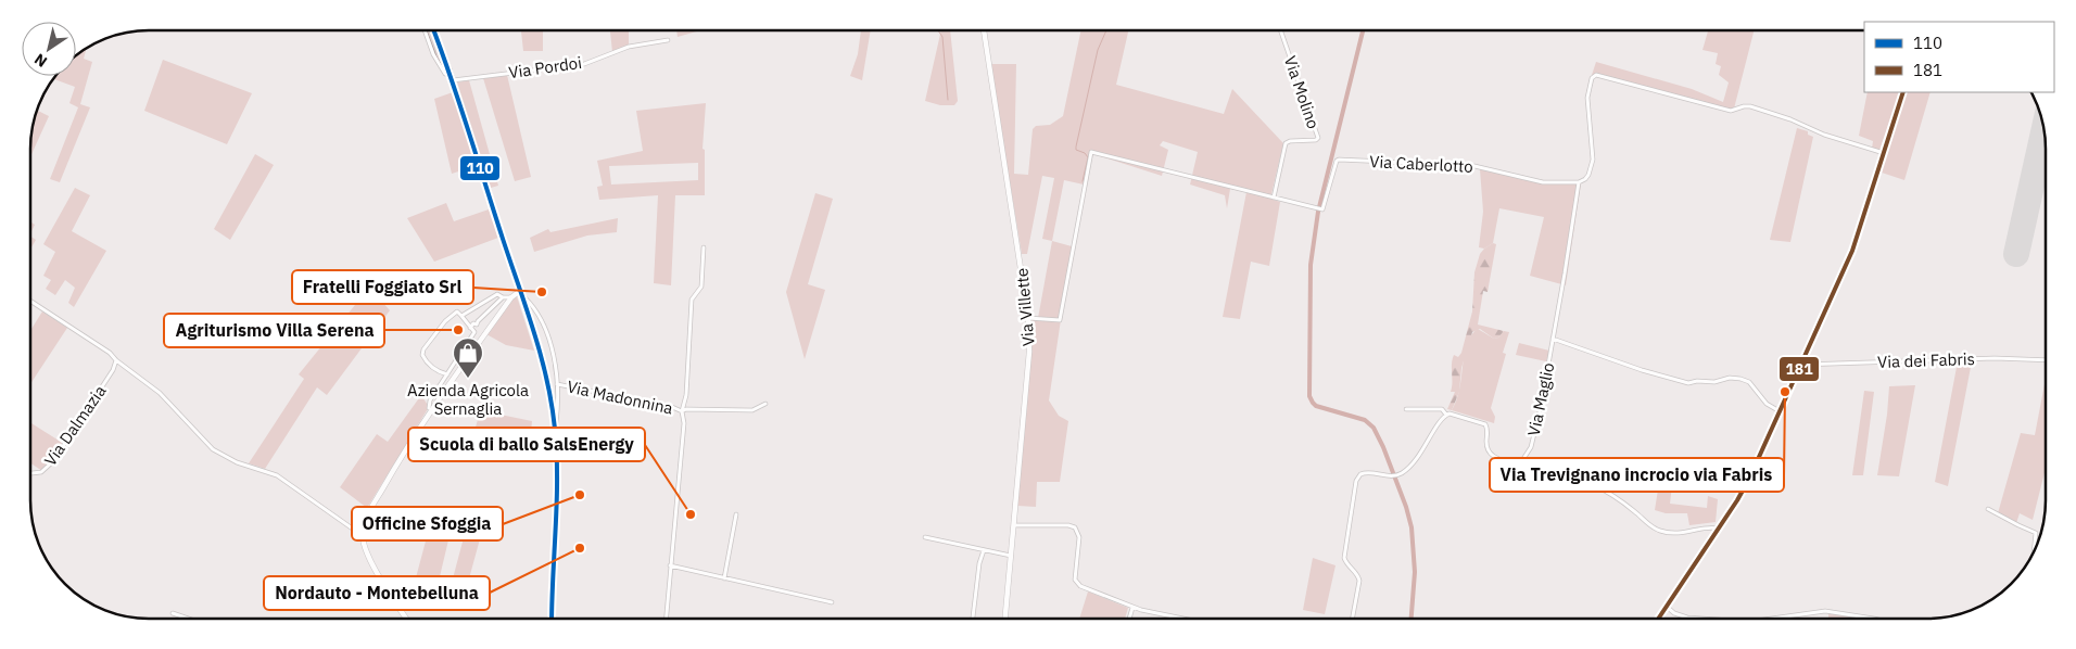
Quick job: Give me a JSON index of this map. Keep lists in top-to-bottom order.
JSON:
{
  "streets": {
    "street": [
      "Via Pordoi",
      "Via Molino",
      "Via Caberlotto",
      "Via Villette",
      "Via dei Fabris",
      "Via Madonnina",
      "Via Maglio",
      "Via Dalmazia"
    ]
  },
  "crossings": [
    ["Via Molino", "Via Caberlotto"],
    ["Via Caberlotto", "Via Villette"],
    ["Via Caberlotto", "Via Maglio"]
  ],
  "places": {
    "other": [
      "Fratelli Foggiato Srl",
      "Agriturismo Villa Serena",
      "Via Trevignano incrocio via Fabris",
      "Officine Sfoggia",
      "Scuola di ballo SalsEnergy",
      "Nordauto - Montebelluna"
    ],
    "shop": ["Azienda Agricola Sernaglia"]
  },
  "lines": ["transit line 110", "transit line 181"],
  "legend": ["110", "181"],
  "north": "bottom left"
}
